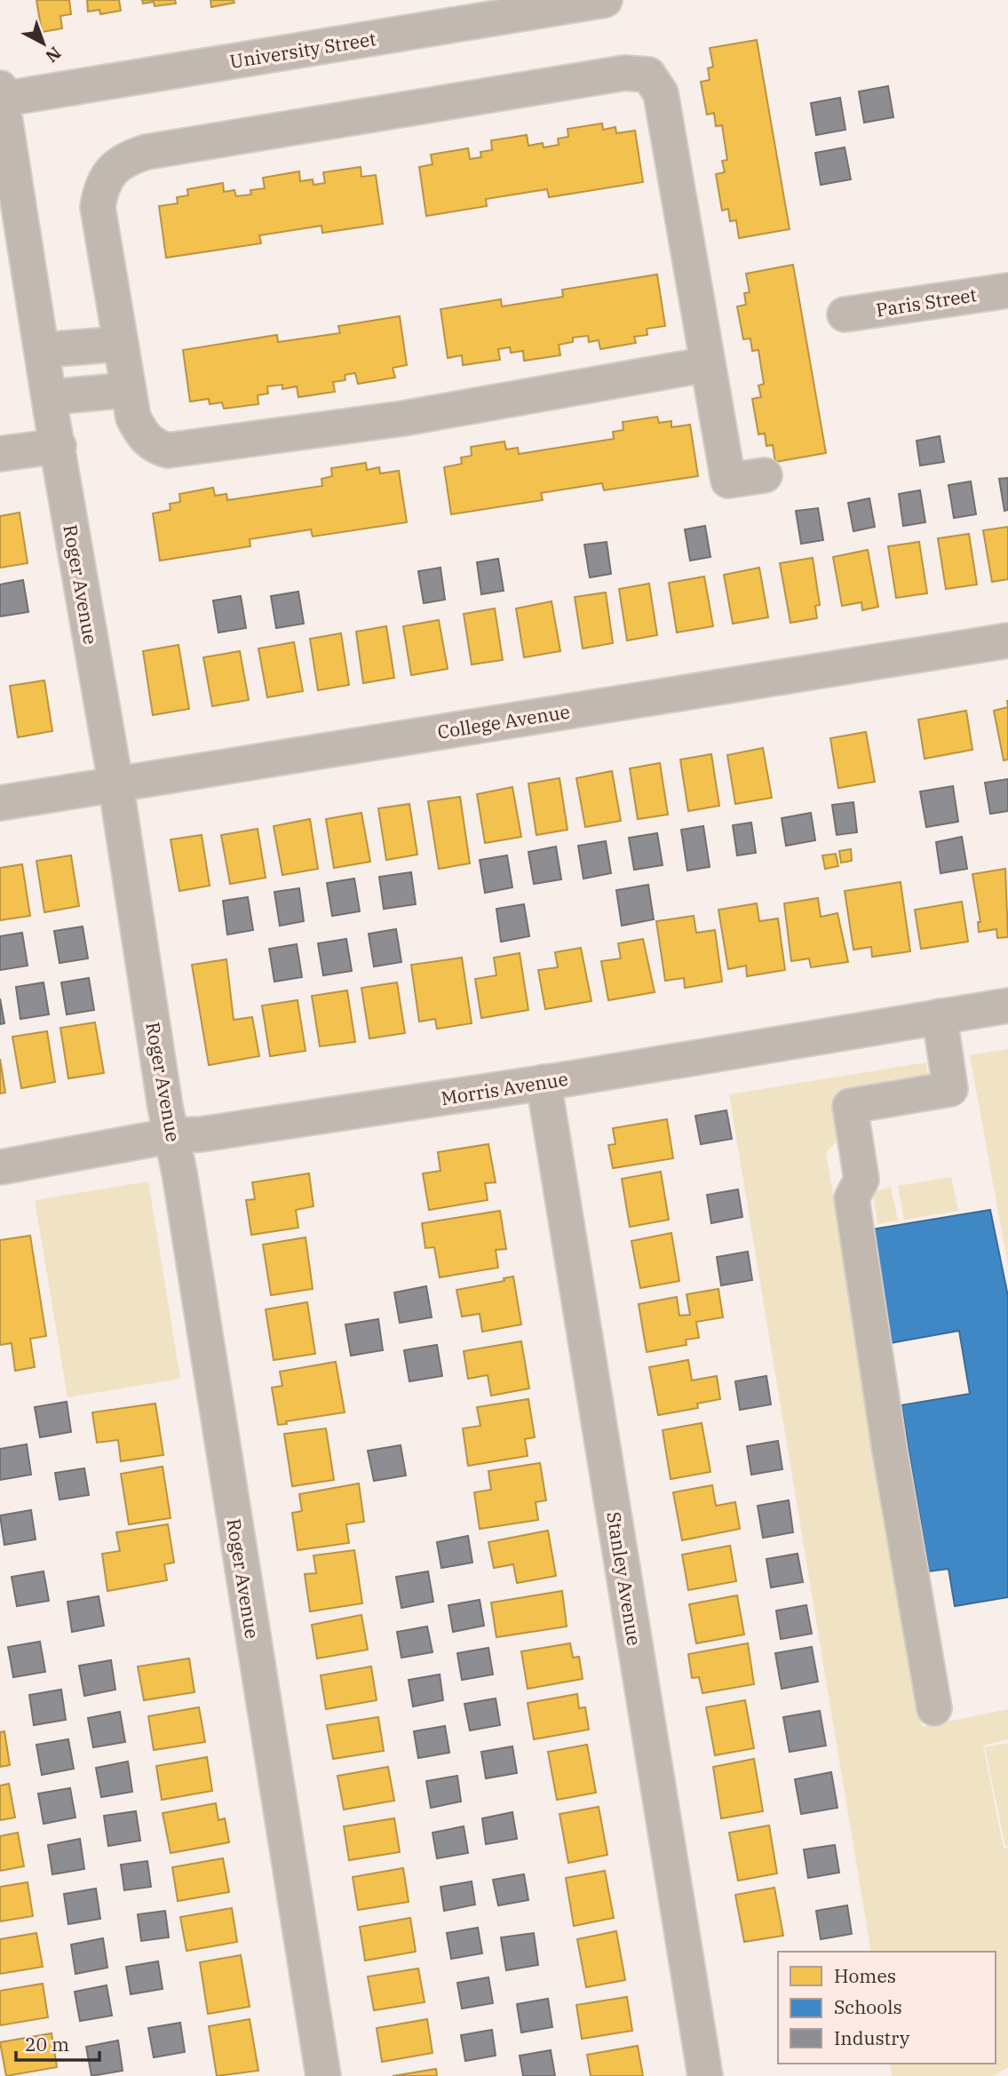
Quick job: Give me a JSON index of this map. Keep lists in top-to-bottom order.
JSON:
{
  "streets": {
    "street": [
      "University Street",
      "Paris Street",
      "Roger Avenue",
      "College Avenue",
      "Morris Avenue",
      "Stanley Avenue"
    ]
  },
  "crossings": [
    ["University Street", "Roger Avenue"],
    ["Roger Avenue", "College Avenue"],
    ["Roger Avenue", "Morris Avenue"],
    ["Morris Avenue", "Stanley Avenue"]
  ],
  "legend": ["Homes", "Schools", "Industry"],
  "scale_bar": "20 m",
  "north": "bottom right"
}
